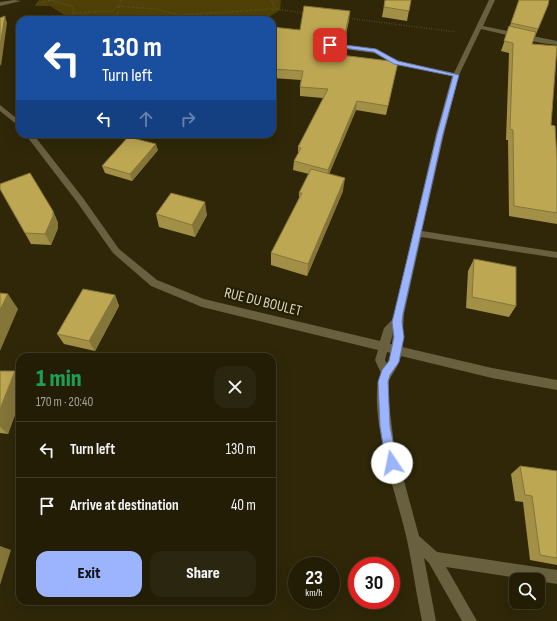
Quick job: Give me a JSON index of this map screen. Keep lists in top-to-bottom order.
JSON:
{
  "streets": {
    "street": ["RUE DU BOULET"]
  },
  "page": {
    "turn": ["130 m", "Turn left"],
    "heading": ["1 min", "170 m · 20:40"],
    "list": [
      {
        "name": "Turn left",
        "value": "130 m"
      },
      {
        "name": "Arrive at destination",
        "value": "40 m"
      }
    ],
    "buttons": ["Exit", "Share"],
    "speed": "23 km/h",
    "limit": "30"
  }
}
